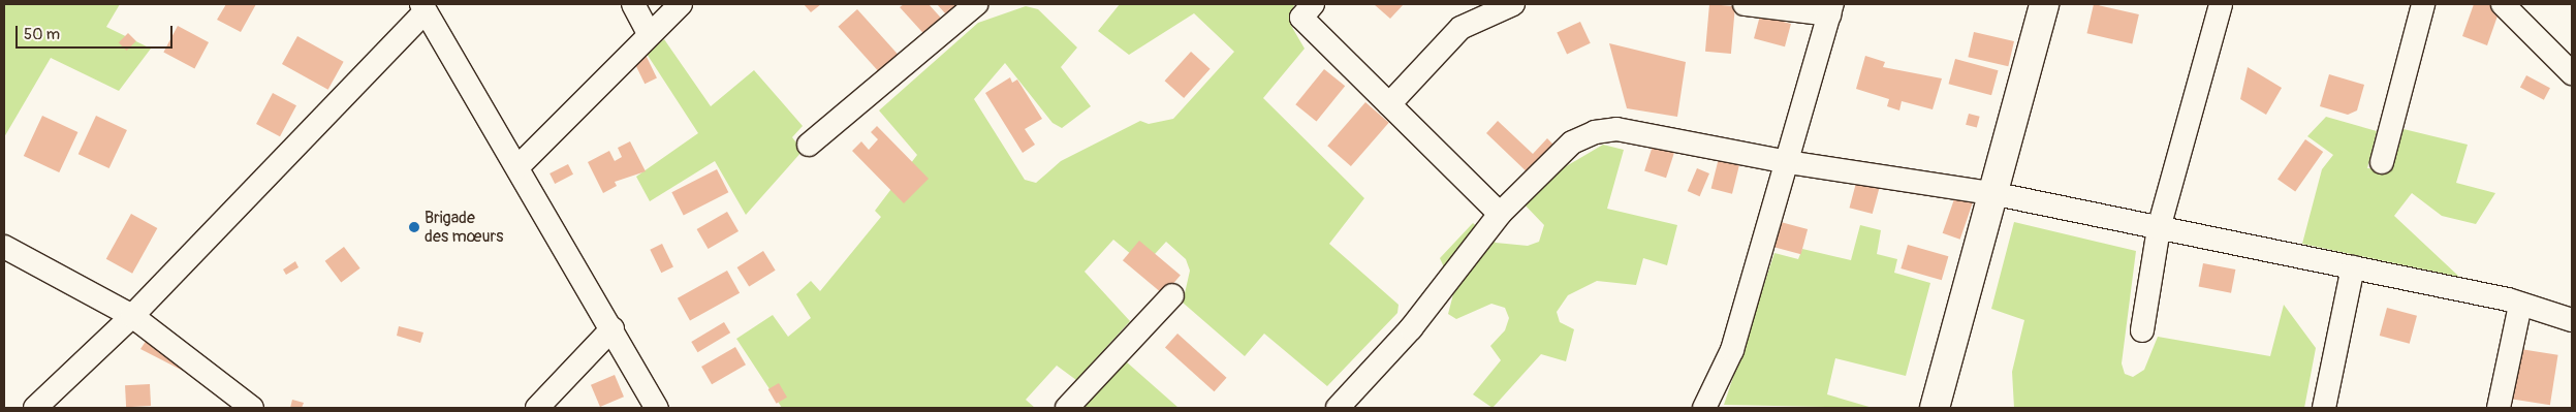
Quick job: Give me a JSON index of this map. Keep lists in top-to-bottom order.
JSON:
{
  "places": ["Brigade des mœurs"],
  "scale_bar": "50 m"
}
